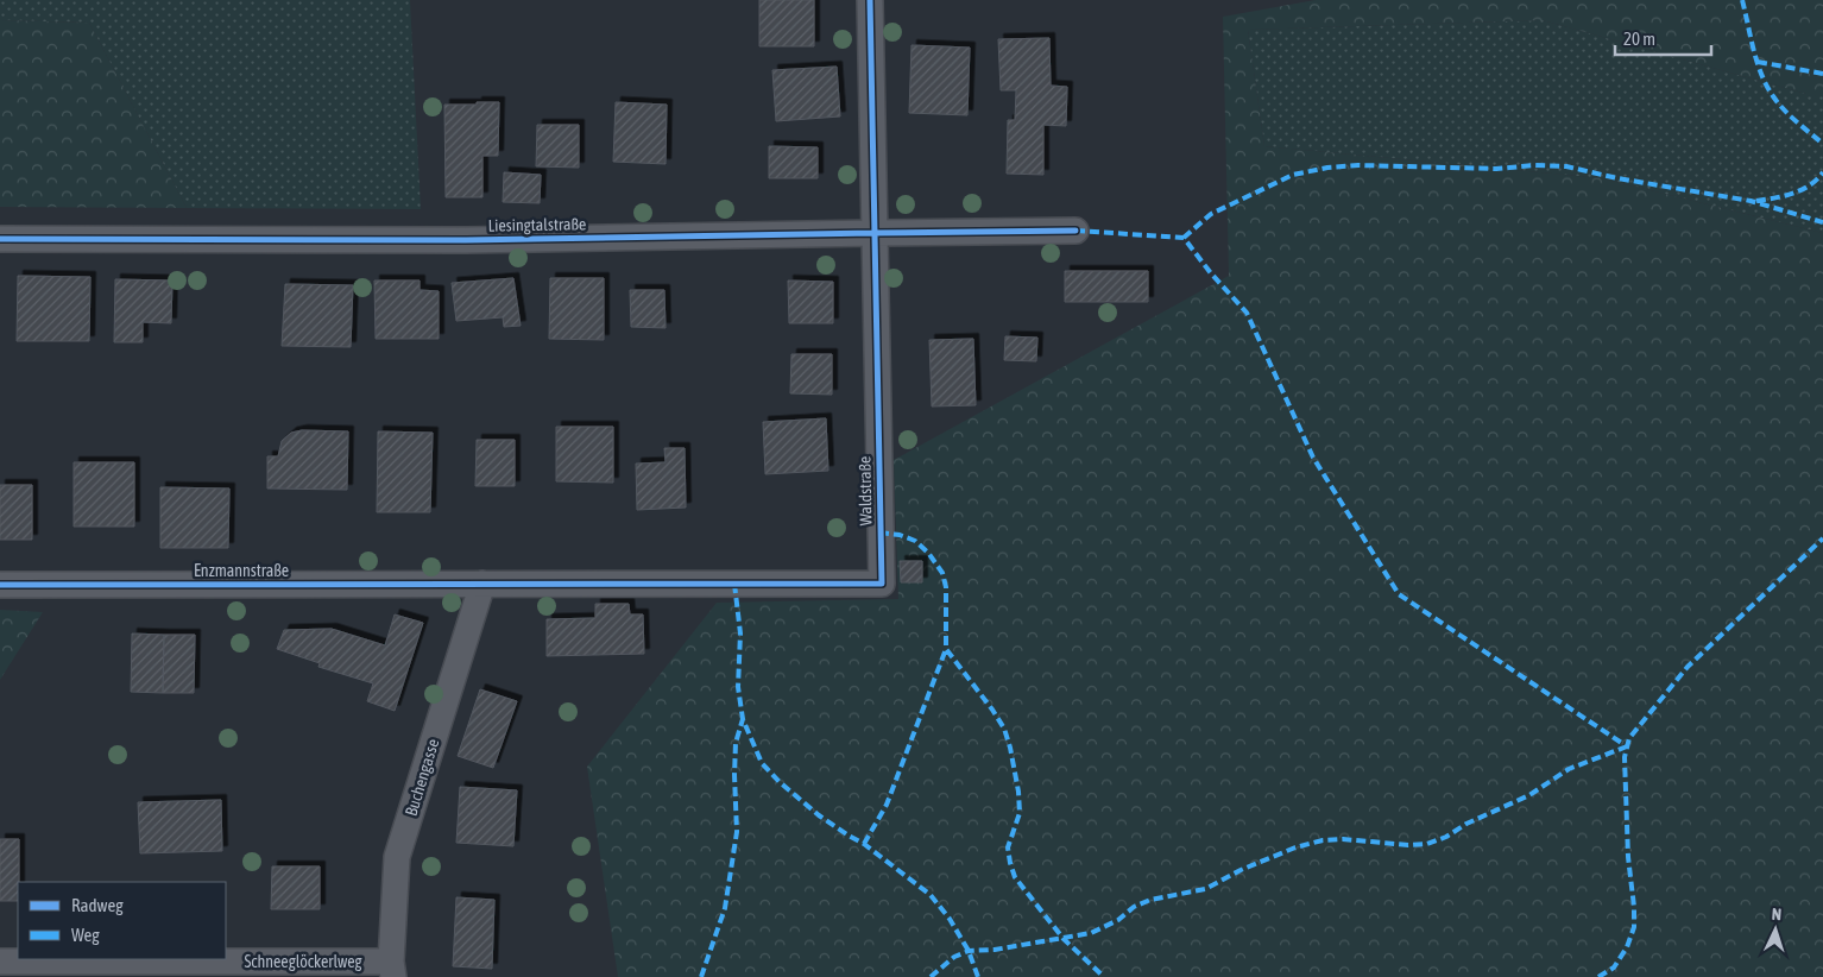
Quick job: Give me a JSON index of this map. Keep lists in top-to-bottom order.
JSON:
{
  "streets": {
    "street": [
      "Liesingtalstraße",
      "Waldstraße",
      "Enzmannstraße",
      "Buchengasse",
      "Schneeglöckerlweg"
    ]
  },
  "crossings": [
    ["Liesingtalstraße", "Waldstraße"],
    ["Waldstraße", "Enzmannstraße"],
    ["Waldstraße", "Buchengasse"],
    ["Enzmannstraße", "Buchengasse"],
    ["Buchengasse", "Schneeglöckerlweg"]
  ],
  "legend": ["Radweg", "Weg"],
  "scale_bar": "20 m",
  "north": "top"
}
